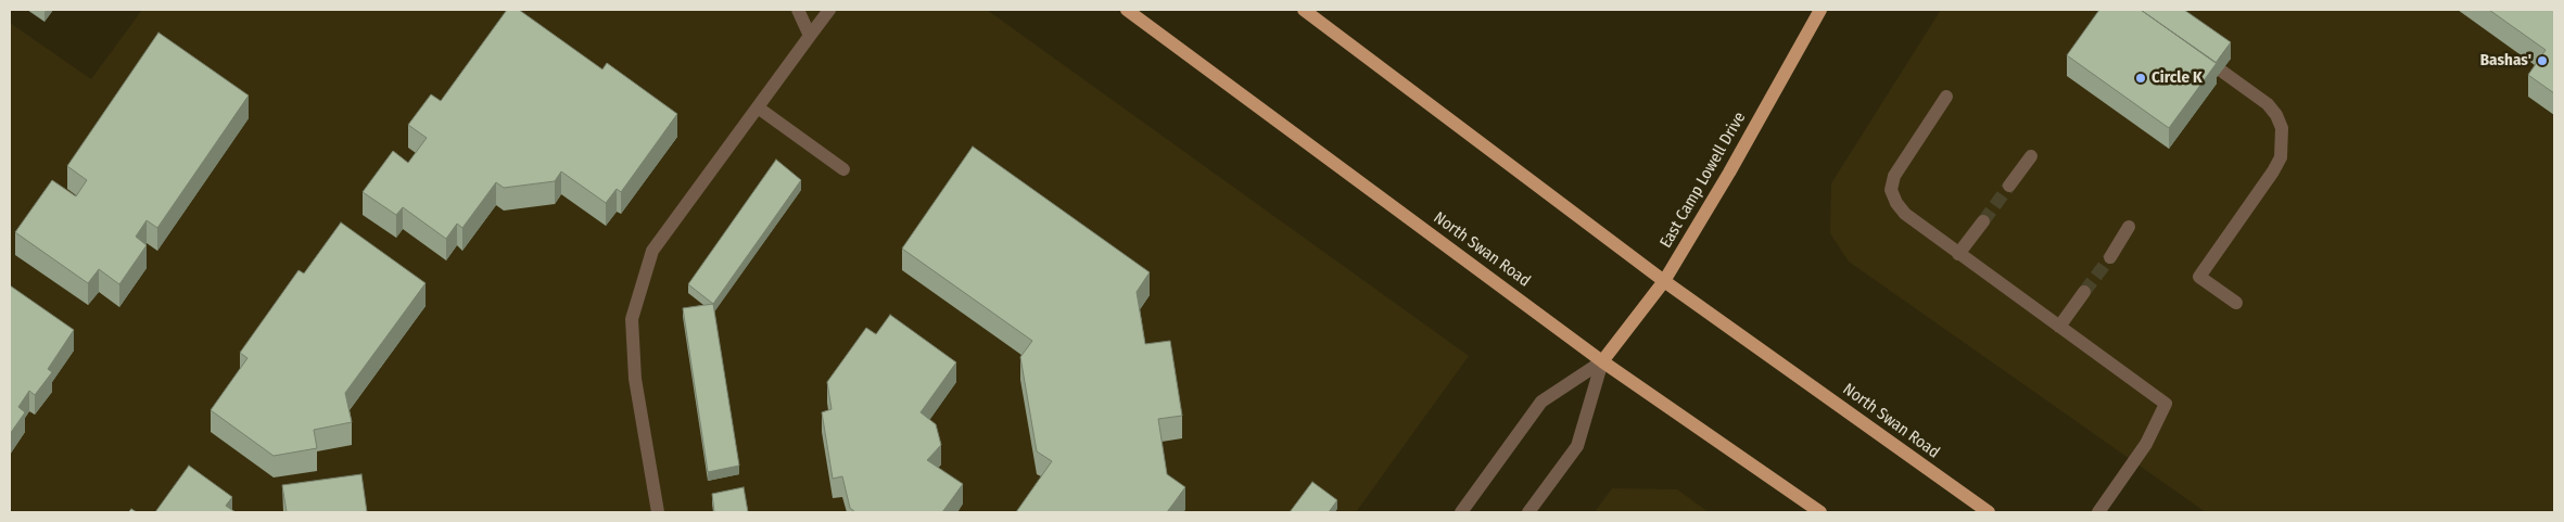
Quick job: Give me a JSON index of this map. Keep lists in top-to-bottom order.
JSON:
{
  "streets": {
    "main road": ["East Camp Lowell Drive", "North Swan Road"]
  },
  "crossings": [
    ["East Camp Lowell Drive", "North Swan Road"]
  ],
  "places": ["Bashas'", "Circle K"]
}
